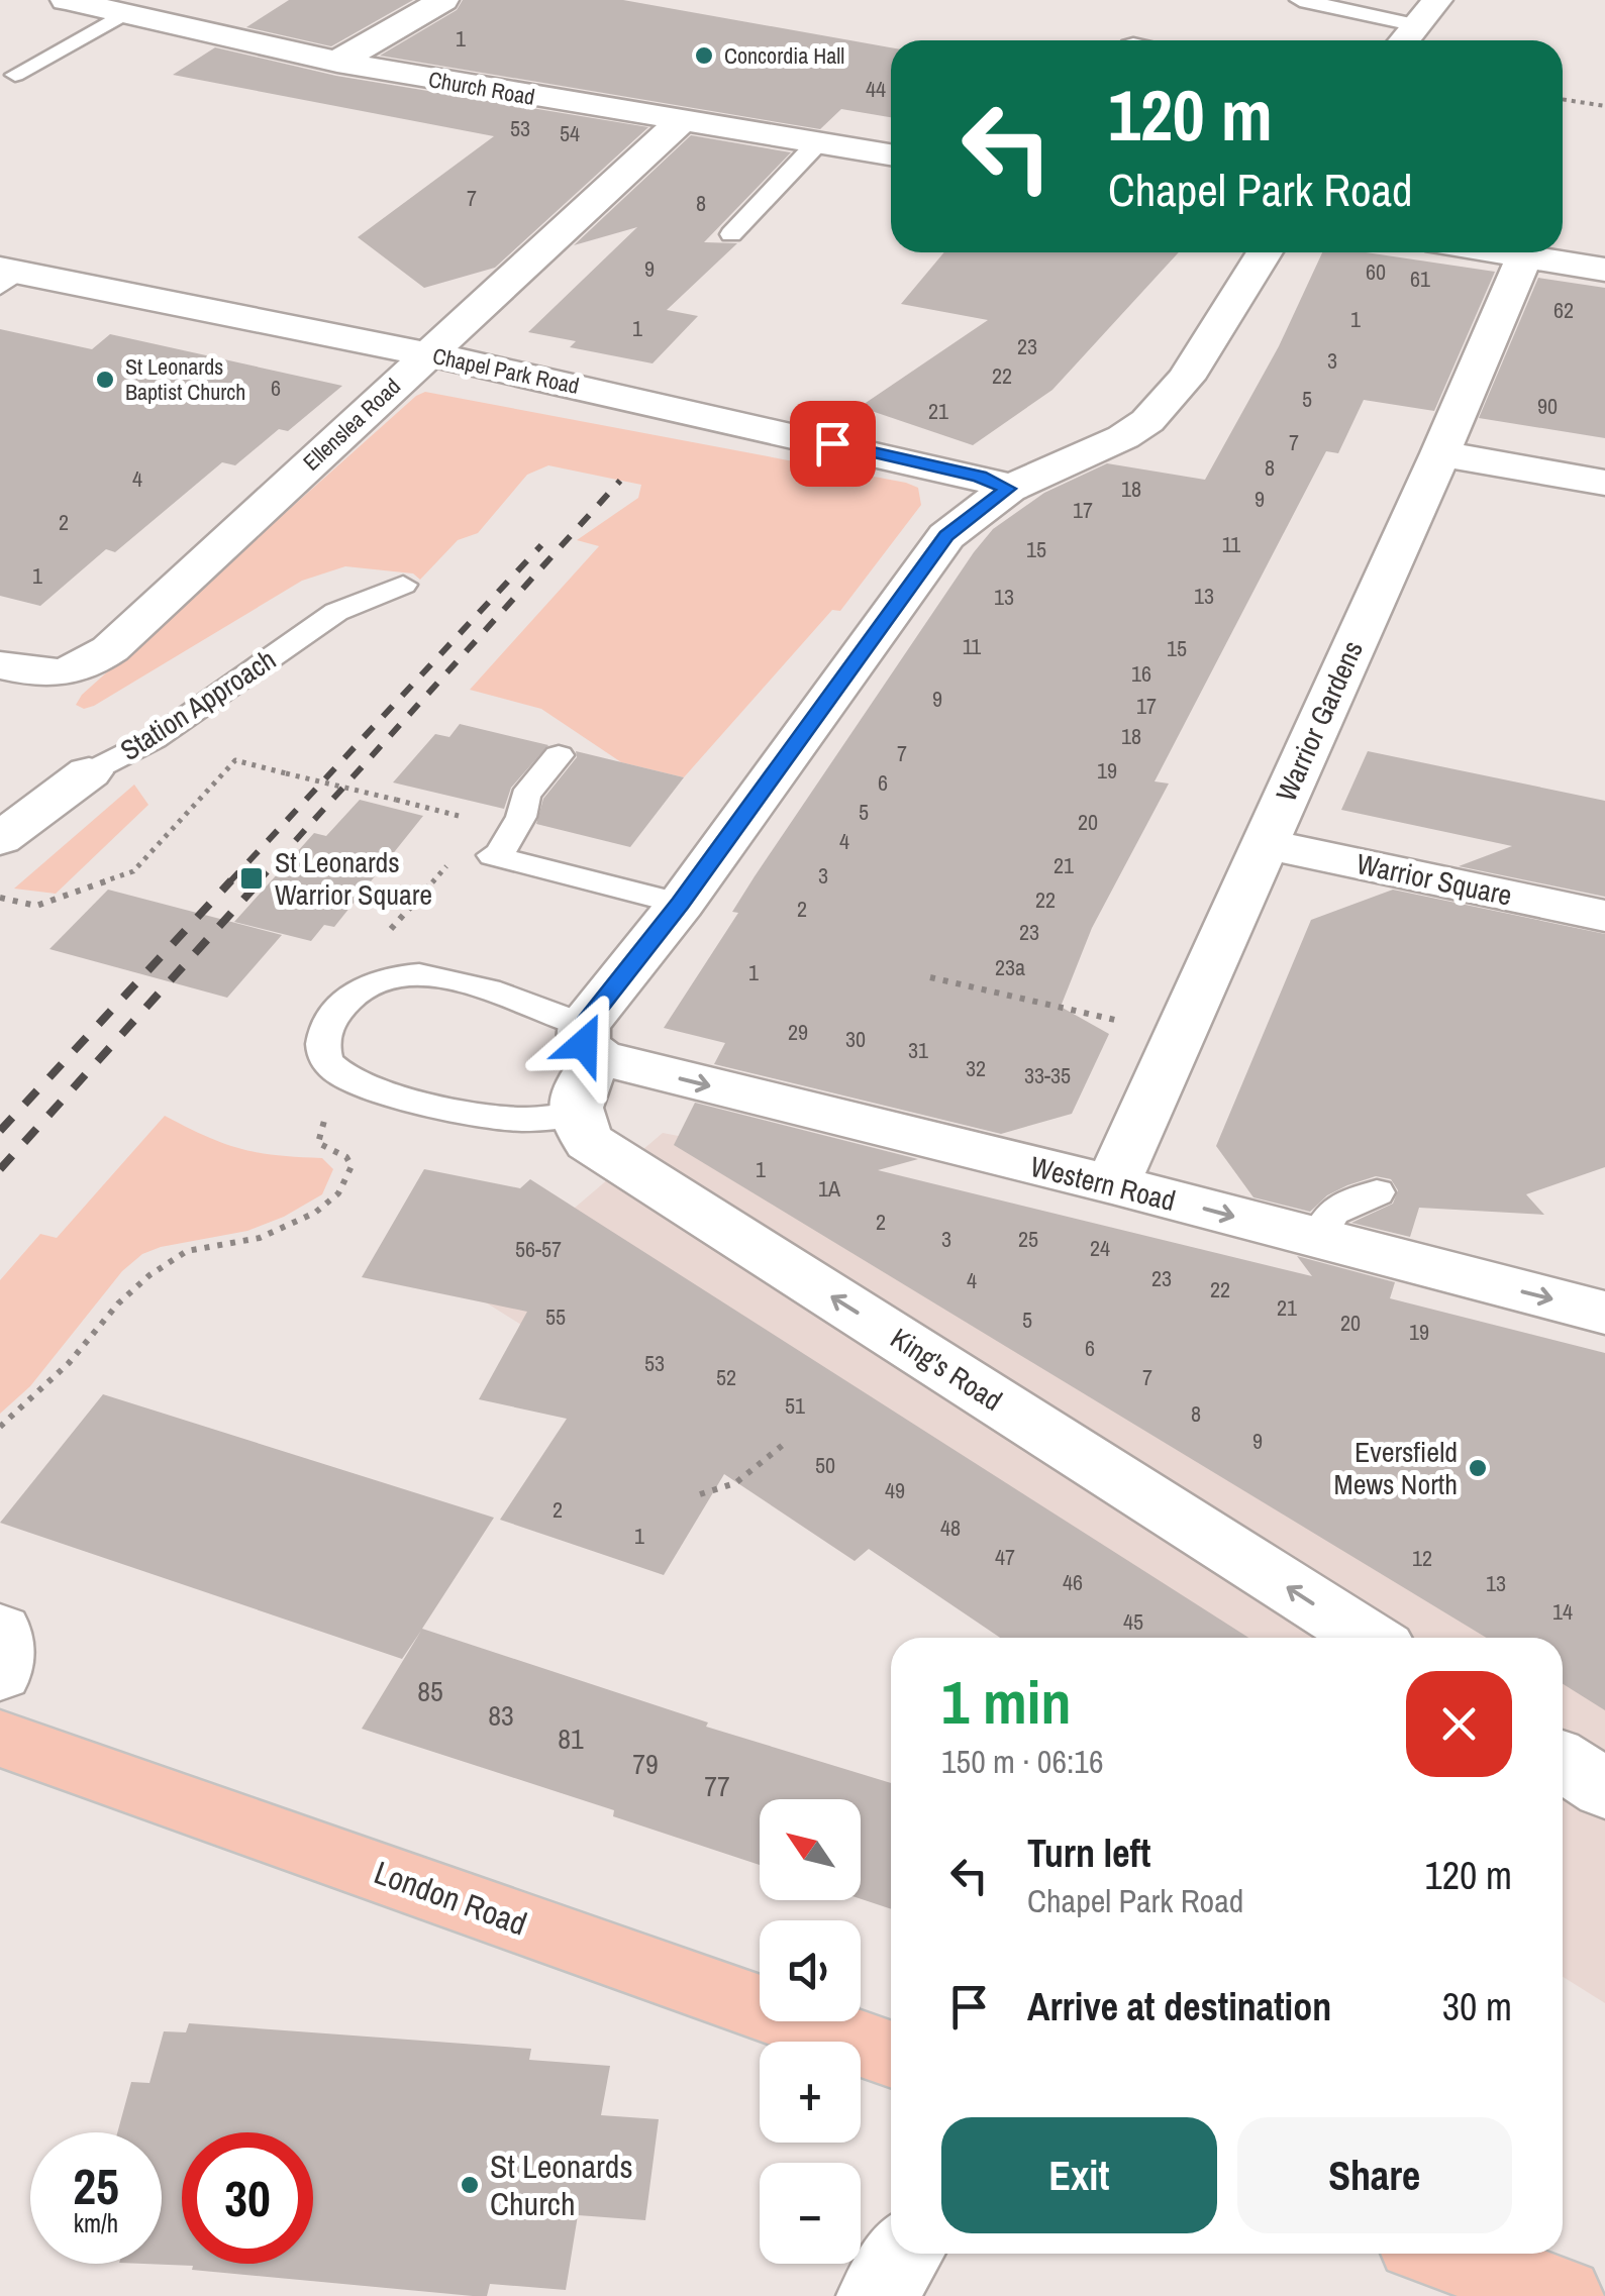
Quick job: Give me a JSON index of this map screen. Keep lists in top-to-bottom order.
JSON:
{
  "streets": {
    "main road": ["London Road"],
    "street": [
      "Church Road",
      "Chapel Park Road",
      "Ellenslea Road",
      "Station Approach",
      "Warrior Gardens",
      "Warrior Square",
      "Western Road",
      "King's Road"
    ]
  },
  "crossings": [
    ["Church Road", "Ellenslea Road"],
    ["Chapel Park Road", "Ellenslea Road"],
    ["Warrior Gardens", "Warrior Square"],
    ["Warrior Gardens", "Western Road"]
  ],
  "one_way": ["Western Road", "King's Road"],
  "places": {
    "other": [
      "Concordia Hall",
      "St Leonards Baptist Church",
      "Eversfield Mews North",
      "St Leonards Church"
    ],
    "transit": ["St Leonards Warrior Square"]
  },
  "house_numbers": [
    "1",
    "44",
    "53",
    "54",
    "7",
    "8",
    "9",
    "60",
    "61",
    "62",
    "1",
    "1",
    "23",
    "3",
    "22",
    "6",
    "5",
    "90",
    "21",
    "7",
    "8",
    "4",
    "18",
    "9",
    "17",
    "2",
    "11",
    "15",
    "1",
    "13",
    "13",
    "11",
    "15",
    "16",
    "9",
    "17",
    "18",
    "7",
    "19",
    "6",
    "5",
    "20",
    "4",
    "21",
    "3",
    "22",
    "2",
    "23",
    "23a",
    "1",
    "29",
    "30",
    "31",
    "32",
    "33-35",
    "1",
    "1A",
    "2",
    "3",
    "25",
    "24",
    "56-57",
    "23",
    "4",
    "22",
    "21",
    "55",
    "5",
    "20",
    "19",
    "6",
    "53",
    "52",
    "7",
    "51",
    "8",
    "9",
    "50",
    "49",
    "2",
    "48",
    "1",
    "47",
    "12",
    "46",
    "13",
    "14",
    "45",
    "85",
    "83",
    "81",
    "79",
    "77"
  ],
  "north": "top left",
  "page": {
    "turn": ["120 m", "Chapel Park Road"],
    "heading": ["1 min", "150 m · 06:16"],
    "map_buttons": ["+", "−"],
    "list": [
      {
        "name": "Turn left",
        "note": "Chapel Park Road",
        "value": "120 m"
      },
      {
        "name": "Arrive at destination",
        "value": "30 m"
      }
    ],
    "buttons": ["Exit", "Share"],
    "speed": "25 km/h",
    "limit": "30"
  }
}
